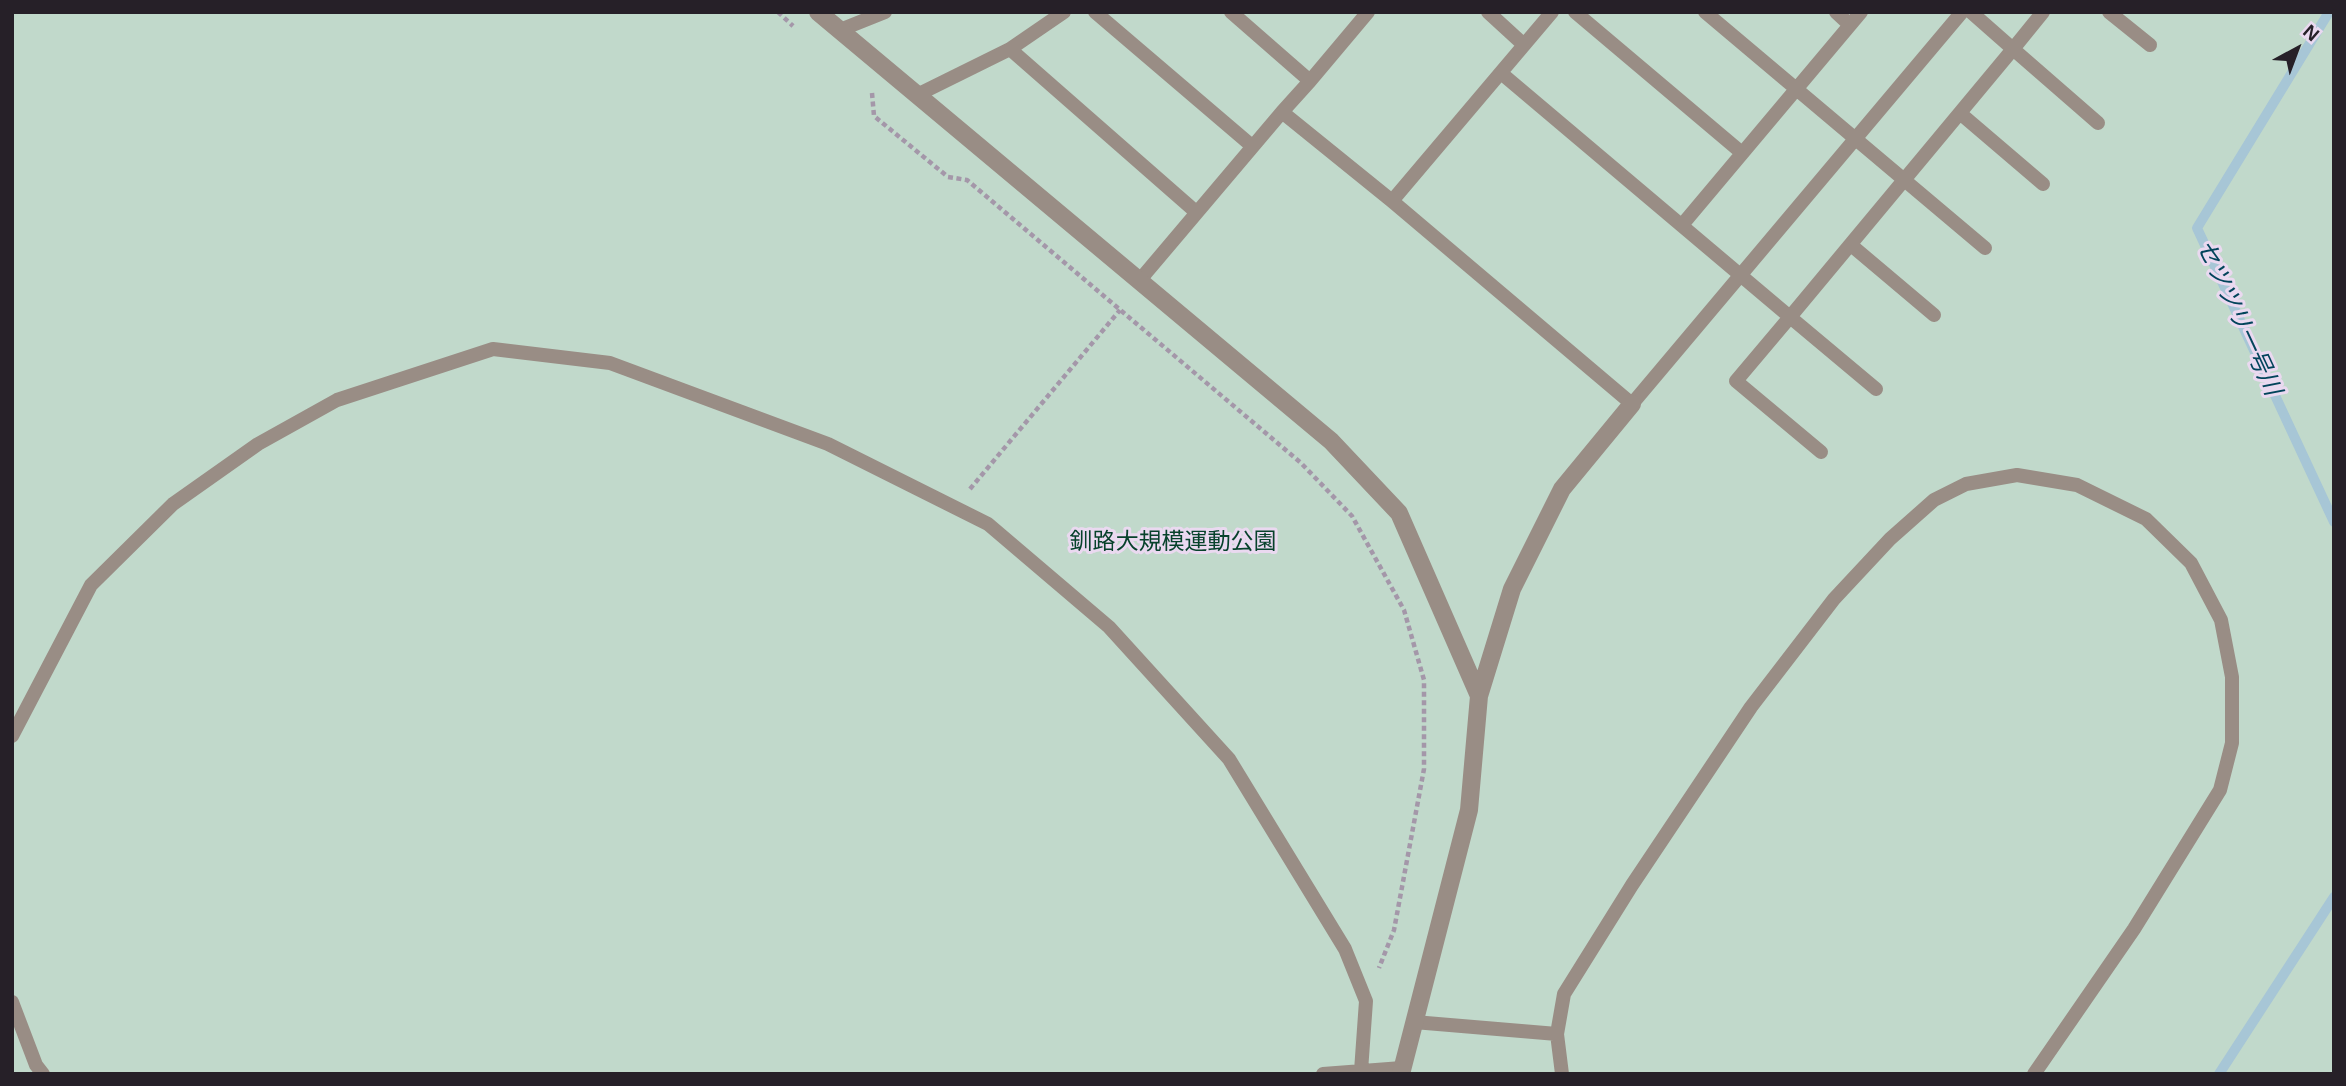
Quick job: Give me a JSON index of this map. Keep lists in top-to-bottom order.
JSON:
{
  "water": ["セツツリ一号川"],
  "parks": ["釧路大規模運動公園"],
  "north": "top right"
}
